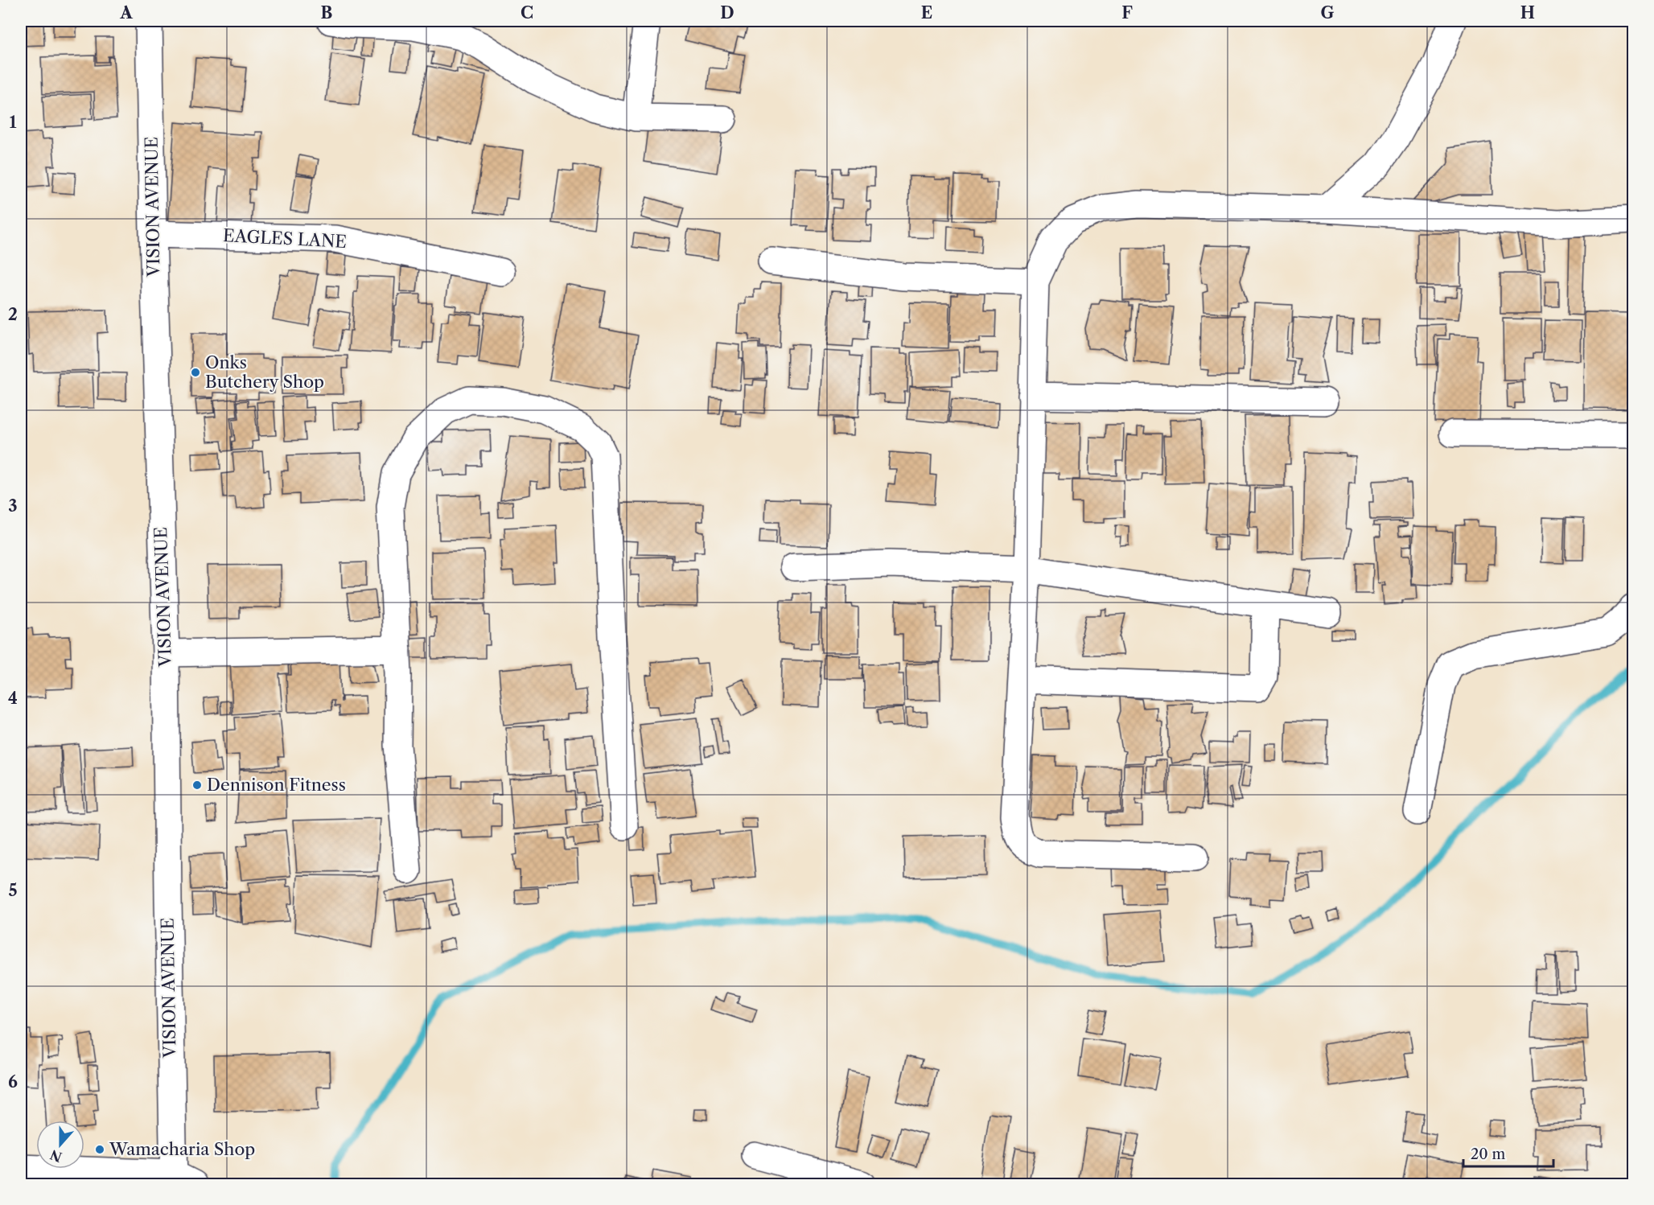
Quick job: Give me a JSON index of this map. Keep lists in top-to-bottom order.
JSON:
{
  "streets": {
    "street": ["VISION AVENUE", "EAGLES LANE"]
  },
  "crossings": [
    ["VISION AVENUE", "EAGLES LANE"]
  ],
  "places": ["Onks Butchery Shop", "Dennison Fitness", "Wamacharia Shop"],
  "scale_bar": "20 m",
  "north": "bottom",
  "grid": {
    "columns": [
      "A",
      "B",
      "C",
      "D",
      "E",
      "F",
      "G",
      "H"
    ],
    "rows": [
      "1",
      "2",
      "3",
      "4",
      "5",
      "6"
    ]
  }
}
